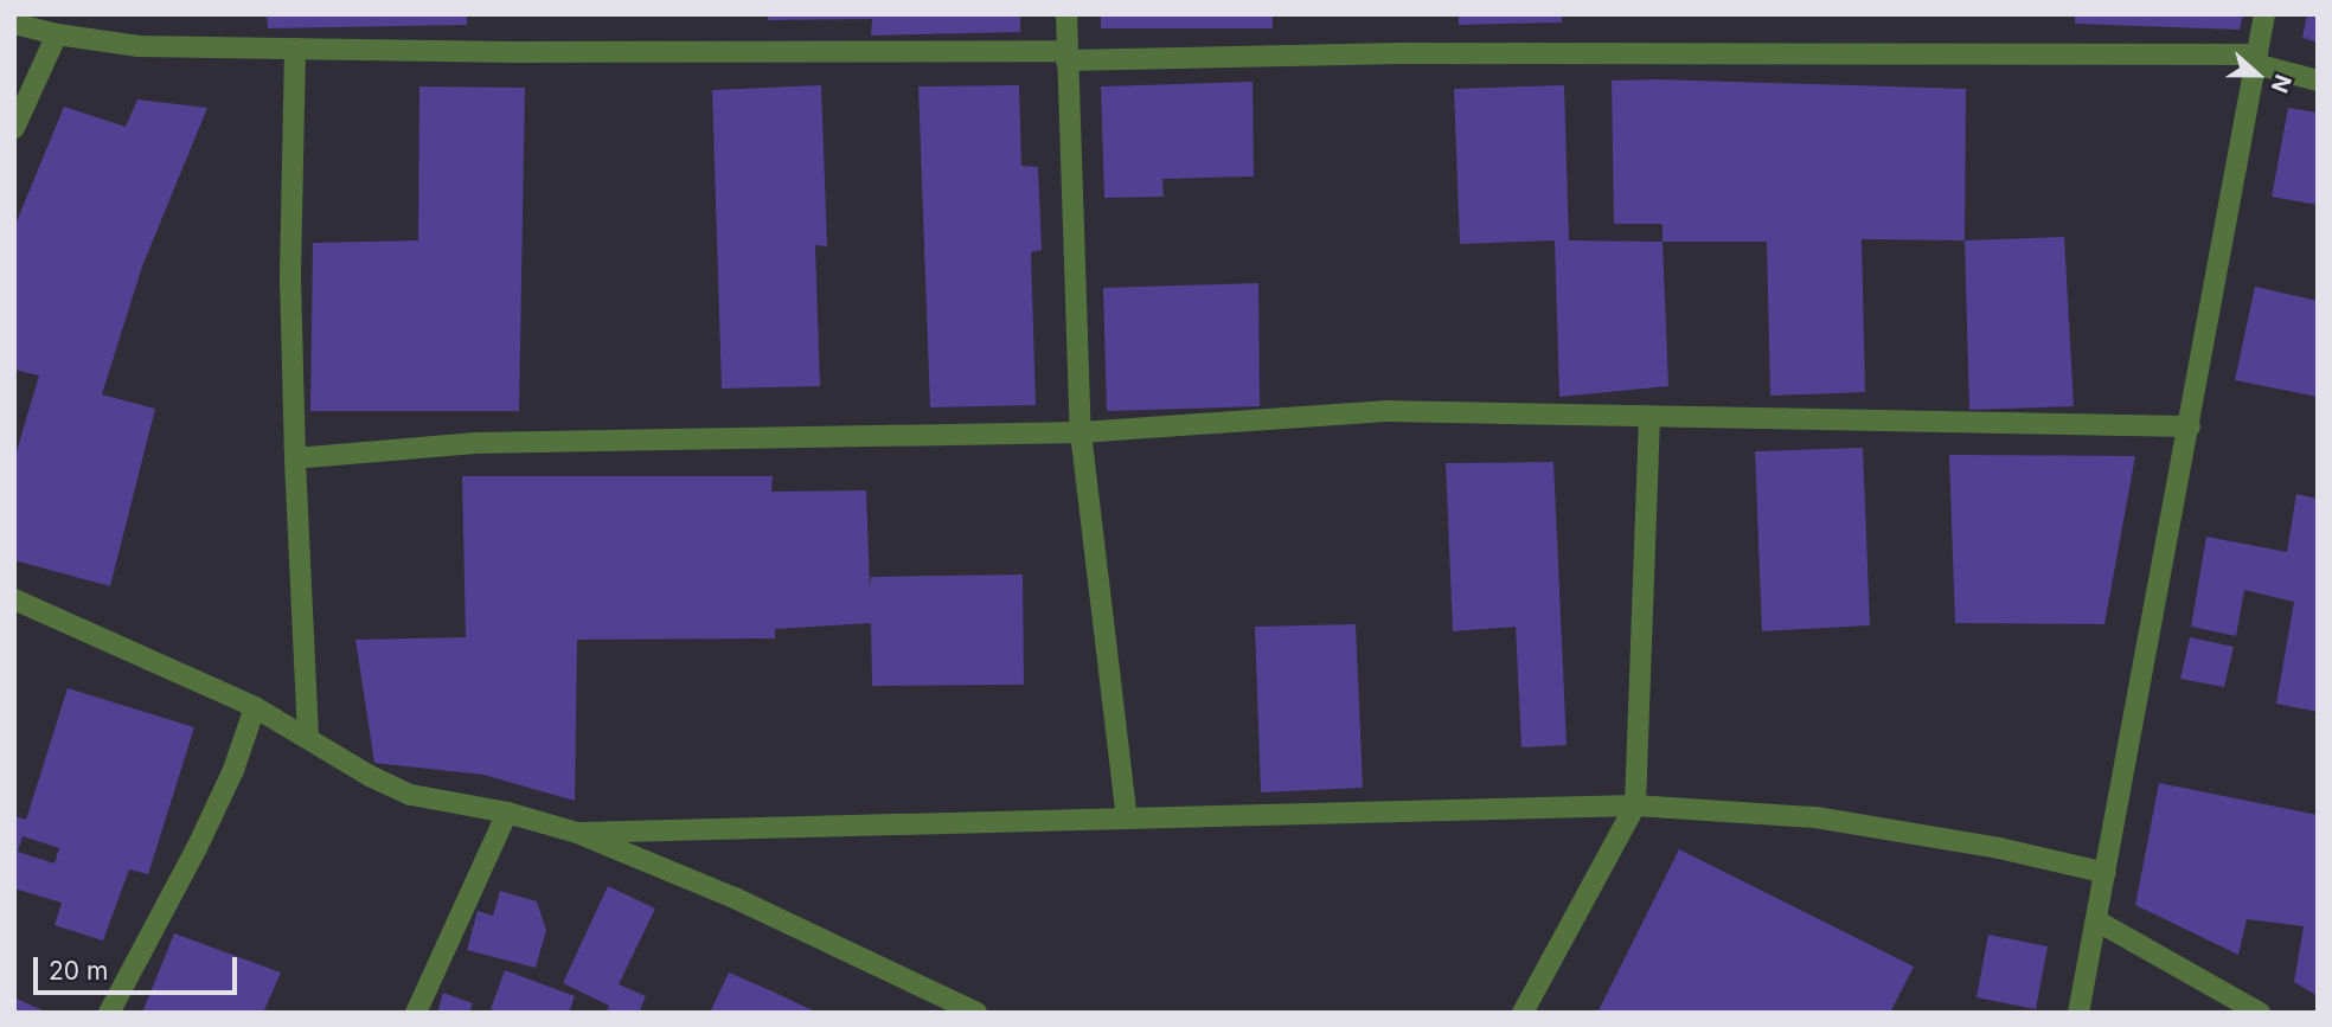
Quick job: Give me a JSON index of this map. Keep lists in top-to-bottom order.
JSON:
{
  "scale_bar": "20 m",
  "north": "right"
}
